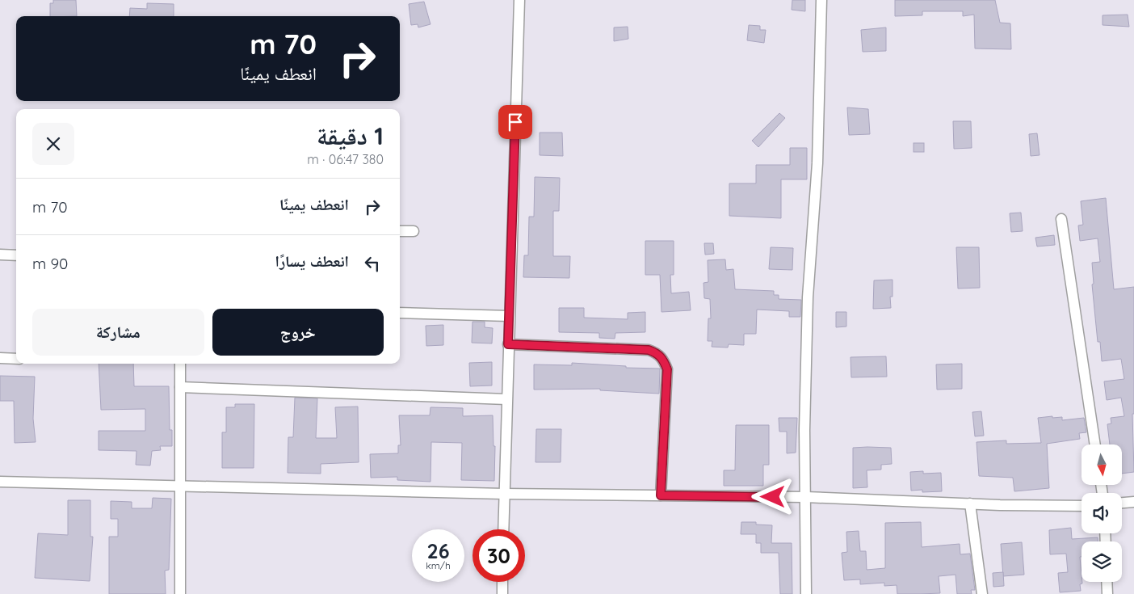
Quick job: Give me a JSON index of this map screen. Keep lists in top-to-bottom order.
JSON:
{
  "north": "bottom",
  "page": {
    "turn": ["70 m", "انعطف يمينًا"],
    "heading": ["1 دقيقة", "380 m · 06:47"],
    "list": [
      {
        "name": "انعطف يمينًا",
        "value": "70 m"
      },
      {
        "name": "انعطف يسارًا",
        "value": "90 m"
      }
    ],
    "buttons": ["خروج", "مشاركة"],
    "speed": "26 km/h",
    "limit": "30"
  }
}
